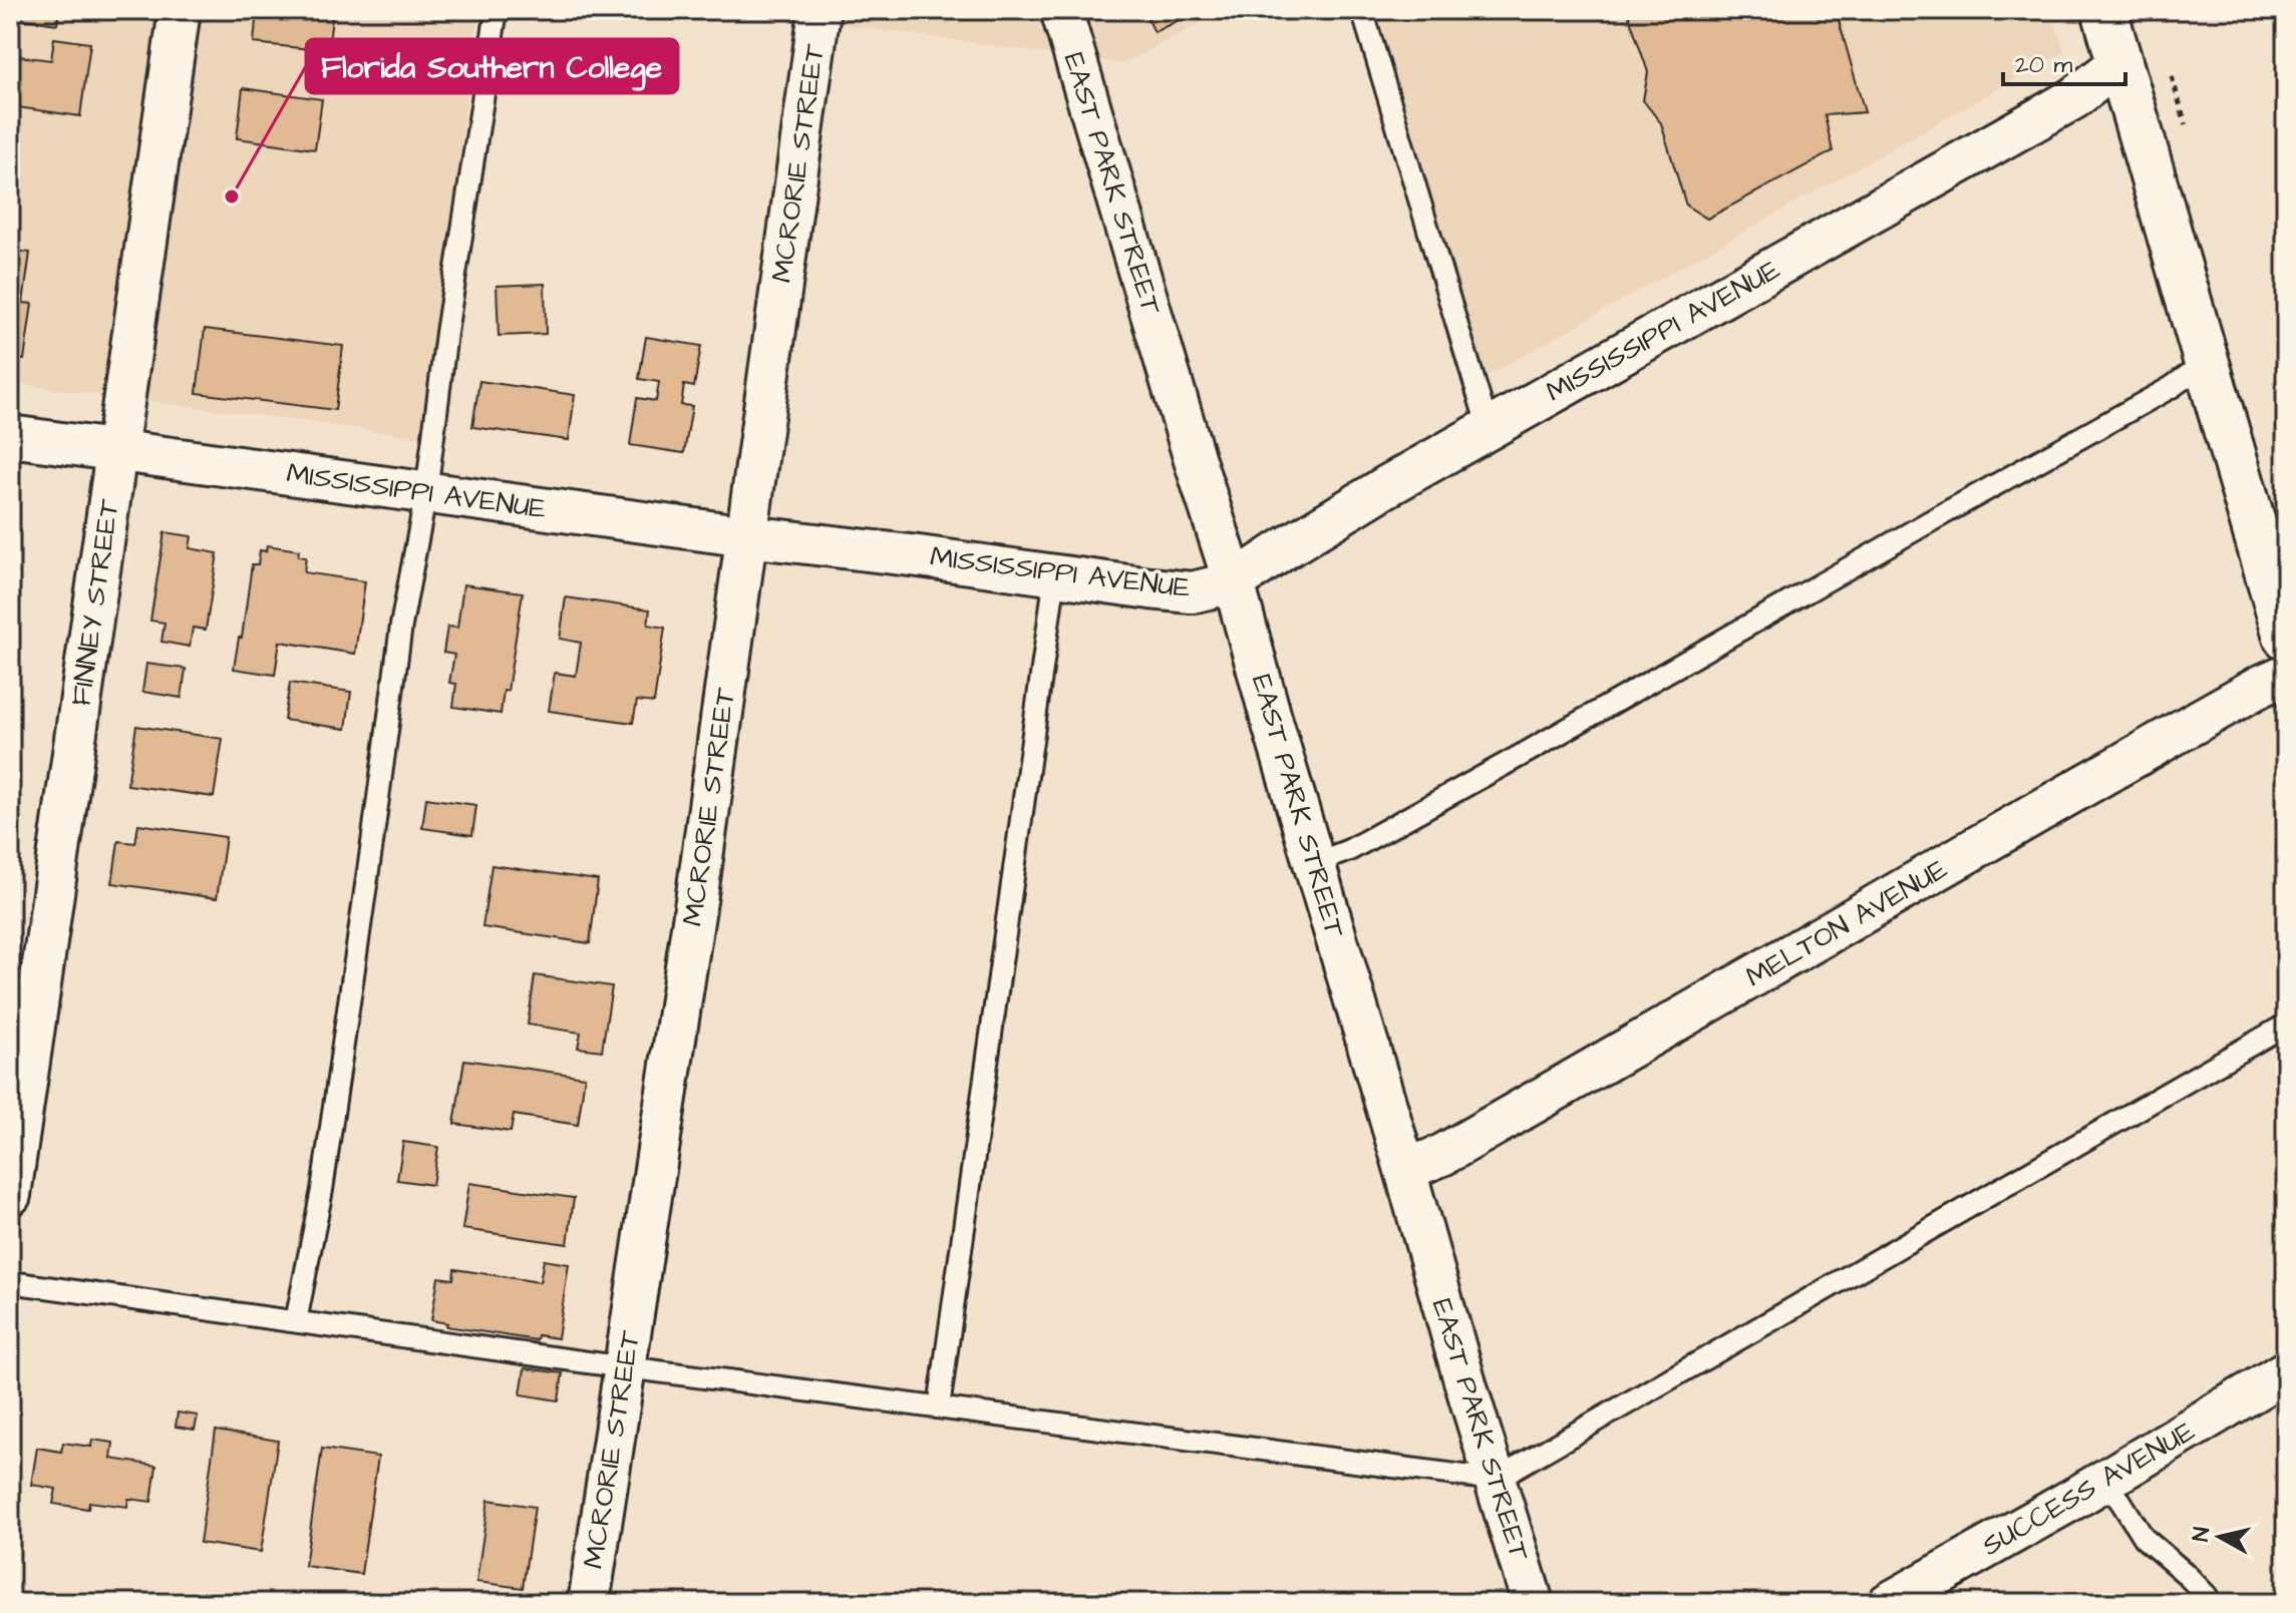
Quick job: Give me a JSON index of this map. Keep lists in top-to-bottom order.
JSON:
{
  "streets": {
    "street": [
      "MCRORIE STREET",
      "EAST PARK STREET",
      "MISSISSIPPI AVENUE",
      "FINNEY STREET",
      "MELTON AVENUE",
      "SUCCESS AVENUE"
    ]
  },
  "crossings": [
    ["MCRORIE STREET", "MISSISSIPPI AVENUE"],
    ["EAST PARK STREET", "MISSISSIPPI AVENUE"],
    ["EAST PARK STREET", "MELTON AVENUE"],
    ["MISSISSIPPI AVENUE", "FINNEY STREET"]
  ],
  "places": ["Florida Southern College"],
  "scale_bar": "20 m",
  "north": "left"
}
